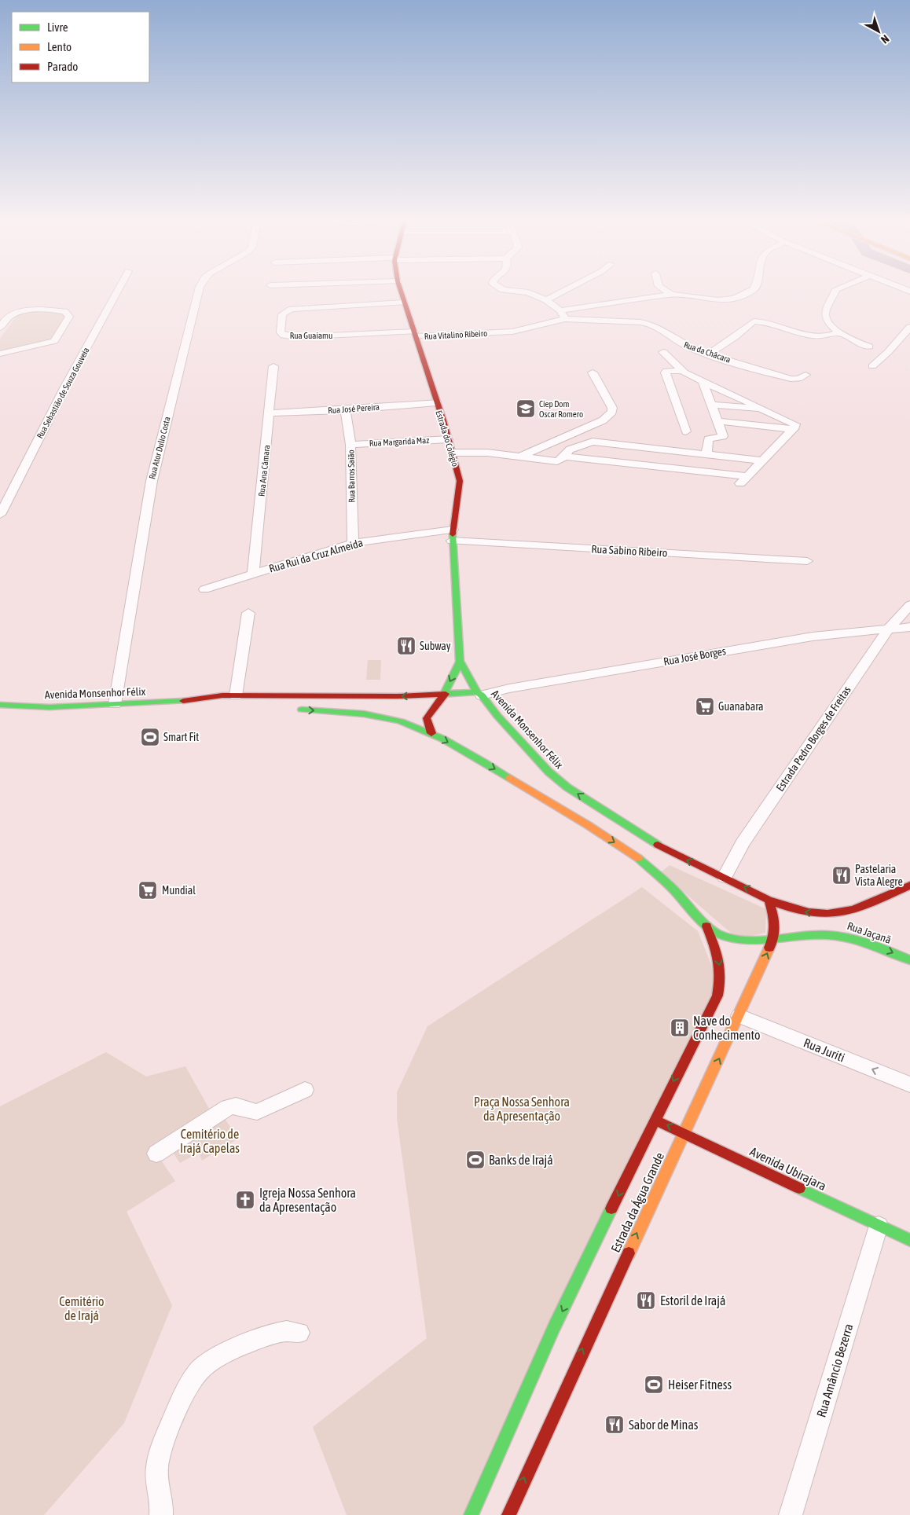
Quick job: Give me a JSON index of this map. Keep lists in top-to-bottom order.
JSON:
{
  "streets": {
    "main road": [
      "Estrada do Colégio",
      "Avenida Monsenhor Félix",
      "Rua Jaçanã",
      "Avenida Ubirajara",
      "Estrada da Água Grande"
    ],
    "street": [
      "Rua Vitalino Ribeiro",
      "Rua Guaiamu",
      "Rua da Chãcara",
      "Rua Sebastião de Souza Gouveia",
      "Rua José Pereira",
      "Rua Margarida Maz",
      "Rua Ator Dulio Costa",
      "Rua Ana Câmara",
      "Rua Barros Saião",
      "Rua Sabino Ribeiro",
      "Rua Rui da Cruz Almeida",
      "Rua José Borges",
      "Estrada Pedro Borges de Freitas",
      "Rua Juriti",
      "Rua Amâncio Bezerra"
    ]
  },
  "crossings": [
    ["Rua Vitalino Ribeiro", "Rua Guaiamu"],
    ["Rua Vitalino Ribeiro", "Rua da Chãcara"],
    ["Rua Vitalino Ribeiro", "Estrada do Colégio"],
    ["Rua Guaiamu", "Estrada do Colégio"],
    ["Rua José Pereira", "Estrada do Colégio"],
    ["Rua José Pereira", "Rua Ana Câmara"],
    ["Rua José Pereira", "Rua Barros Saião"],
    ["Estrada do Colégio", "Rua Margarida Maz"],
    ["Estrada do Colégio", "Rua Sabino Ribeiro"],
    ["Estrada do Colégio", "Rua Rui da Cruz Almeida"],
    ["Estrada do Colégio", "Rua José Borges"],
    ["Estrada do Colégio", "Avenida Monsenhor Félix"],
    ["Rua Margarida Maz", "Rua Barros Saião"],
    ["Rua Ator Dulio Costa", "Avenida Monsenhor Félix"],
    ["Rua Ana Câmara", "Rua Rui da Cruz Almeida"],
    ["Rua Barros Saião", "Rua Rui da Cruz Almeida"],
    ["Rua Sabino Ribeiro", "Rua Rui da Cruz Almeida"],
    ["Rua José Borges", "Avenida Monsenhor Félix"],
    ["Rua José Borges", "Estrada Pedro Borges de Freitas"],
    ["Avenida Monsenhor Félix", "Estrada Pedro Borges de Freitas"],
    ["Avenida Monsenhor Félix", "Estrada da Água Grande"],
    ["Rua Jaçanã", "Estrada da Água Grande"],
    ["Rua Juriti", "Estrada da Água Grande"],
    ["Avenida Ubirajara", "Estrada da Água Grande"],
    ["Avenida Ubirajara", "Rua Amâncio Bezerra"]
  ],
  "one_way": ["Rua Juriti"],
  "parks": ["Praça Nossa Senhora da Apresentação", "Cemitério de Irajá Capelas", "Cemitério de Irajá"],
  "places": {
    "school or university": ["Ciep Dom Oscar Romero"],
    "restaurant": [
      "Subway",
      "Pastelaria Vista Alegre",
      "Estoril de Irajá",
      "Sabor de Minas"
    ],
    "supermarket": ["Guanabara", "Mundial"],
    "sports": ["Smart Fit", "Banks de Irajá", "Heiser Fitness"],
    "building": ["Nave do Conhecimento"],
    "church": ["Igreja Nossa Senhora da Apresentação"]
  },
  "legend": ["Livre", "Lento", "Parado"],
  "north": "bottom right"
}
